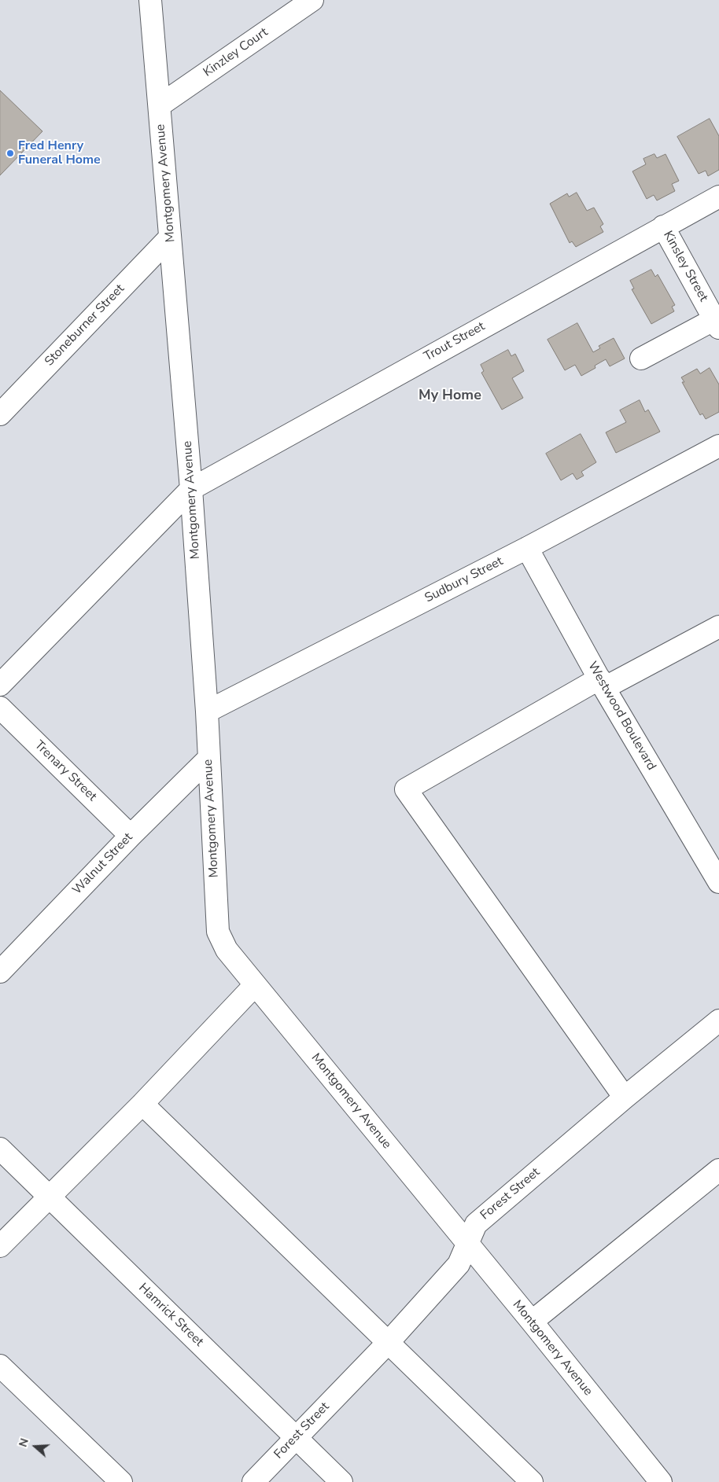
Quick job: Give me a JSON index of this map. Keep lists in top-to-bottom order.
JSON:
{
  "streets": {
    "street": [
      "Kinzley Court",
      "Montgomery Avenue",
      "Kinsley Street",
      "Stoneburner Street",
      "Trout Street",
      "Sudbury Street",
      "Westwood Boulevard",
      "Trenary Street",
      "Walnut Street",
      "Forest Street",
      "Hamrick Street"
    ]
  },
  "crossings": [
    ["Kinzley Court", "Montgomery Avenue"],
    ["Montgomery Avenue", "Stoneburner Street"],
    ["Montgomery Avenue", "Trout Street"],
    ["Montgomery Avenue", "Sudbury Street"],
    ["Montgomery Avenue", "Walnut Street"],
    ["Montgomery Avenue", "Forest Street"],
    ["Kinsley Street", "Trout Street"],
    ["Sudbury Street", "Westwood Boulevard"],
    ["Trenary Street", "Walnut Street"],
    ["Forest Street", "Hamrick Street"]
  ],
  "districts": ["My Home"],
  "places": ["Fred Henry Funeral Home"],
  "north": "left"
}
